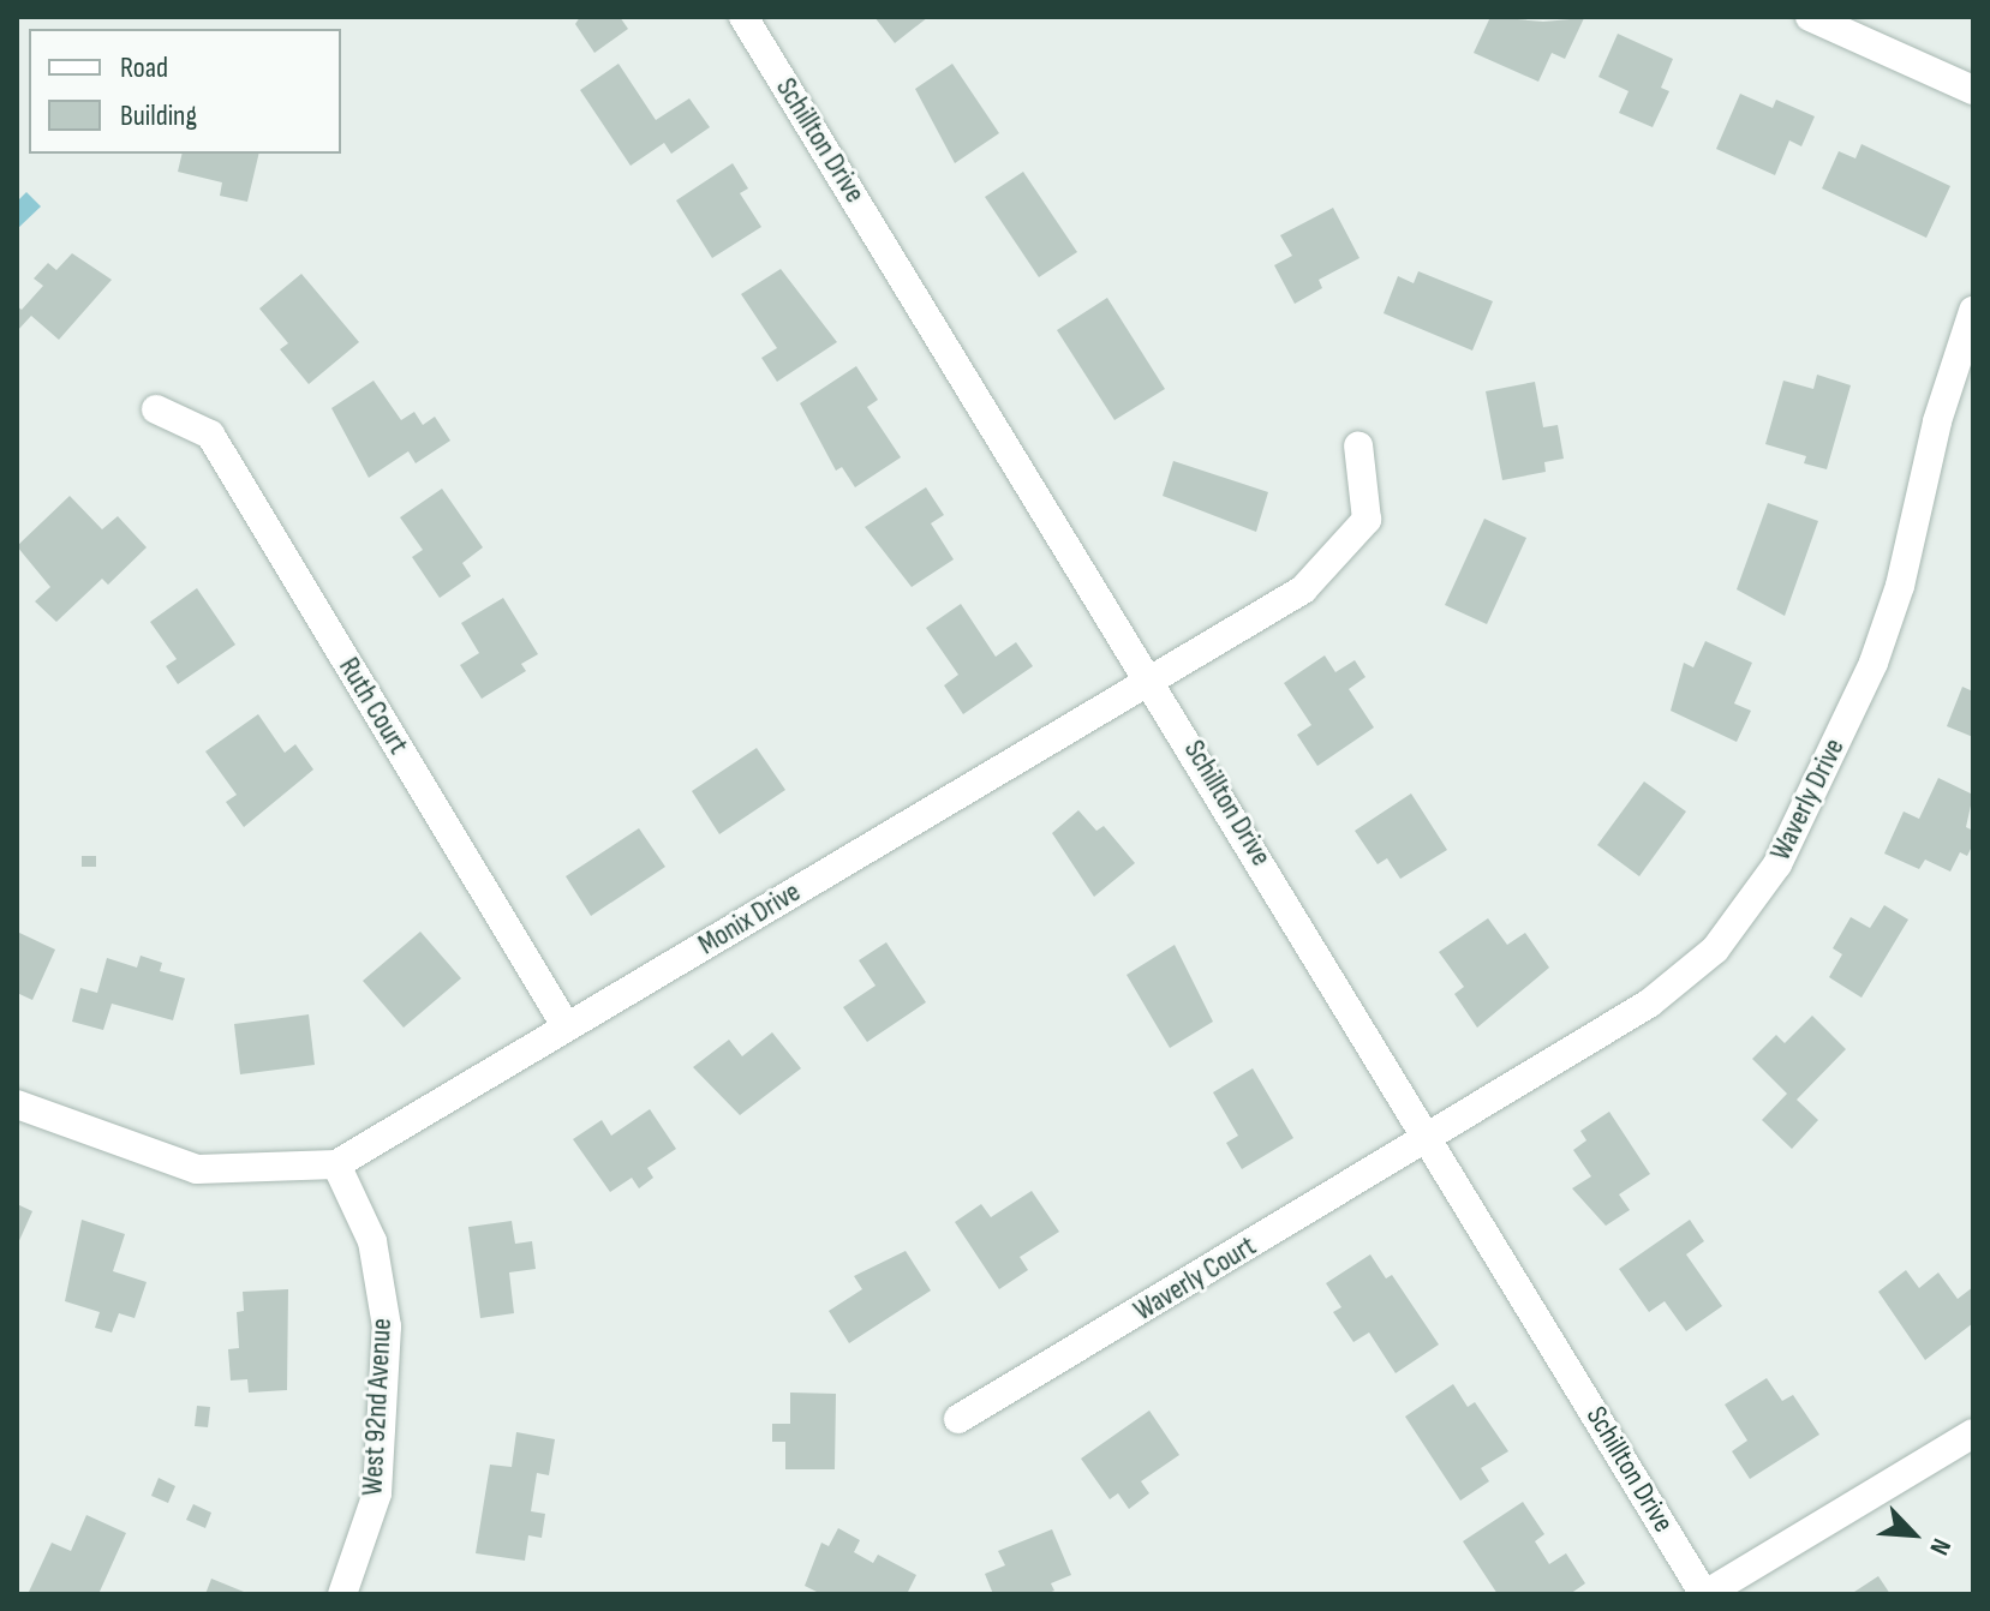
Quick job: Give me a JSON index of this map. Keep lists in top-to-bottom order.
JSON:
{
  "streets": {
    "street": [
      "Schillton Drive",
      "Ruth Court",
      "Waverly Drive",
      "Monix Drive",
      "Waverly Court",
      "West 92nd Avenue"
    ]
  },
  "crossings": [
    ["Schillton Drive", "Waverly Drive"],
    ["Schillton Drive", "Monix Drive"],
    ["Schillton Drive", "Waverly Court"],
    ["Ruth Court", "Monix Drive"],
    ["Waverly Drive", "Waverly Court"],
    ["Monix Drive", "West 92nd Avenue"]
  ],
  "legend": ["Road", "Building"],
  "north": "bottom right"
}
